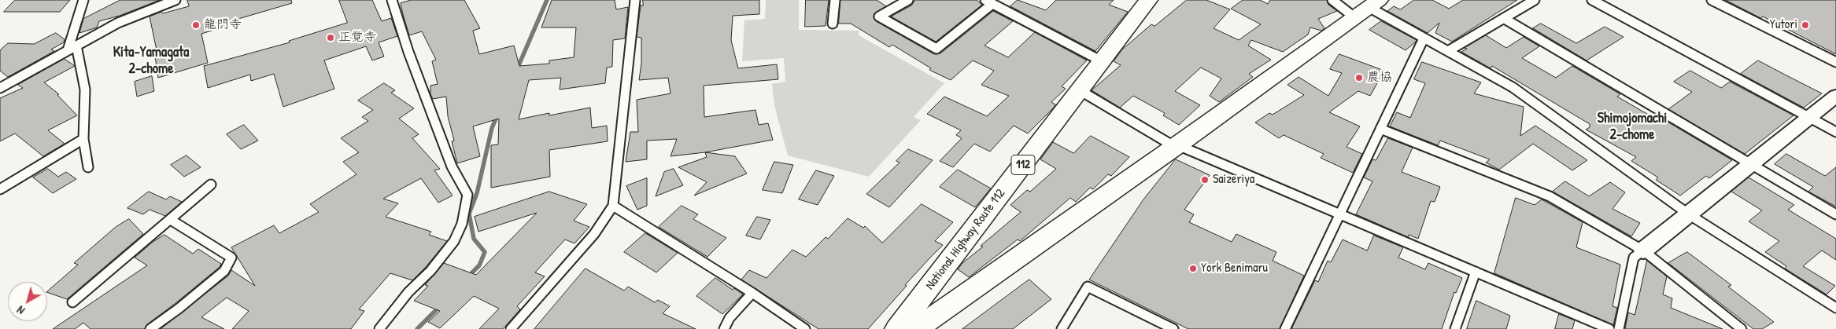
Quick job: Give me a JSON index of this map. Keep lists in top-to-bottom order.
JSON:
{
  "streets": {
    "main road": ["112", "National Highway Route 112"]
  },
  "districts": ["Kita-Yamagata 2-chome", "Shimojomachi 2-chome"],
  "places": [
    "龍門寺",
    "Yutori",
    "正覚寺",
    "農協",
    "Saizeriya",
    "York Benimaru"
  ],
  "north": "bottom left"
}
